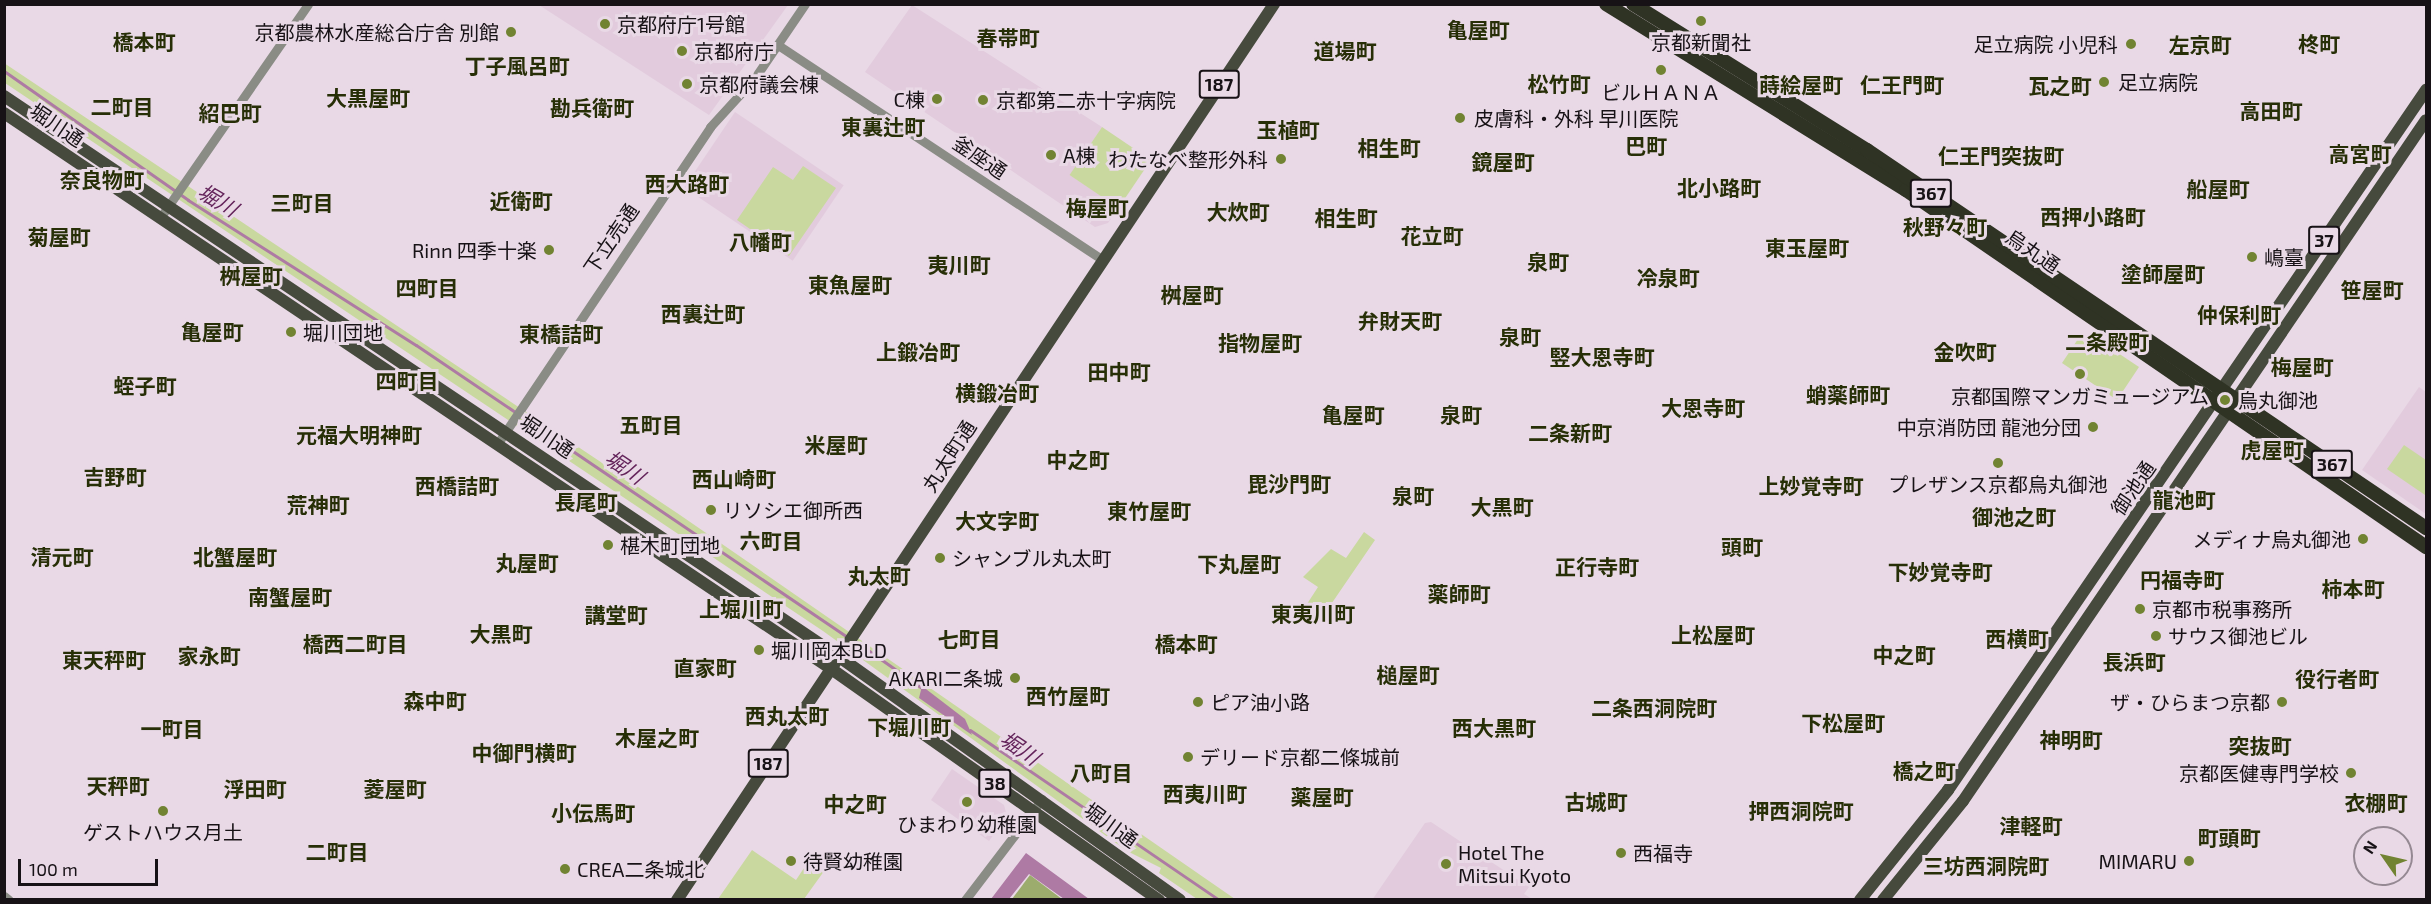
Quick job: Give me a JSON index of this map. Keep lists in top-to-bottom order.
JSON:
{
  "streets": {
    "highway": ["367", "烏丸通"],
    "main road": [
      "187",
      "堀川通",
      "37",
      "丸太町通",
      "御池通",
      "38"
    ],
    "street": ["釜座通", "下立売通"]
  },
  "crossings": [
    ["堀川通", "下立売通"],
    ["堀川通", "丸太町通"],
    ["釜座通", "下立売通"],
    ["釜座通", "丸太町通"],
    ["烏丸通", "御池通"]
  ],
  "districts": [
    "亀屋町",
    "春帯町",
    "橋本町",
    "柊町",
    "左京町",
    "道場町",
    "丁子風呂町",
    "松竹町",
    "蒔絵屋町",
    "仁王門町",
    "瓦之町",
    "大黒屋町",
    "二町目",
    "勘兵衛町",
    "高田町",
    "紹巴町",
    "東裏辻町",
    "玉植町",
    "巴町",
    "相生町",
    "高宮町",
    "仁王門突抜町",
    "鏡屋町",
    "奈良物町",
    "西大路町",
    "北小路町",
    "船屋町",
    "近衛町",
    "三町目",
    "梅屋町",
    "大炊町",
    "西押小路町",
    "相生町",
    "秋野々町",
    "花立町",
    "菊屋町",
    "八幡町",
    "東玉屋町",
    "泉町",
    "夷川町",
    "塗師屋町",
    "桝屋町",
    "冷泉町",
    "東魚屋町",
    "四町目",
    "笹屋町",
    "桝屋町",
    "西裏辻町",
    "仲保利町",
    "弁財天町",
    "亀屋町",
    "東橋詰町",
    "泉町",
    "二条殿町",
    "指物屋町",
    "上鍛冶町",
    "金吹町",
    "竪大恩寺町",
    "梅屋町",
    "田中町",
    "四町目",
    "蛭子町",
    "横鍛冶町",
    "蛸薬師町",
    "大恩寺町",
    "亀屋町",
    "泉町",
    "五町目",
    "二条新町",
    "元福大明神町",
    "米屋町",
    "虎屋町",
    "中之町",
    "吉野町",
    "西山崎町",
    "毘沙門町",
    "西橋詰町",
    "上妙覚寺町",
    "泉町",
    "龍池町",
    "長尾町",
    "荒神町",
    "大黒町",
    "東竹屋町",
    "御池之町",
    "大文字町",
    "六町目",
    "頭町",
    "清元町",
    "北蟹屋町",
    "丸屋町",
    "下丸屋町",
    "正行寺町",
    "下妙覚寺町",
    "丸太町",
    "円福寺町",
    "柿本町",
    "薬師町",
    "南蟹屋町",
    "上堀川町",
    "東夷川町",
    "講堂町",
    "大黒町",
    "上松屋町",
    "七町目",
    "西横町",
    "橋西二町目",
    "橋本町",
    "中之町",
    "家永町",
    "東天秤町",
    "長浜町",
    "直家町",
    "槌屋町",
    "役行者町",
    "西竹屋町",
    "森中町",
    "二条西洞院町",
    "西丸太町",
    "下松屋町",
    "下堀川町",
    "西大黒町",
    "一町目",
    "木屋之町",
    "神明町",
    "突抜町",
    "中御門横町",
    "橋之町",
    "八町目",
    "天秤町",
    "浮田町",
    "菱屋町",
    "西夷川町",
    "薬屋町",
    "古城町",
    "衣棚町",
    "中之町",
    "押西洞院町",
    "小伝馬町",
    "津軽町",
    "町頭町",
    "二町目",
    "三坊西洞院町"
  ],
  "water": ["堀川"],
  "places": [
    "京都新聞社",
    "京都府庁1号館",
    "京都農林水産総合庁舎 別館",
    "足立病院 小児科",
    "京都府庁",
    "ビルＨＡＮＡ",
    "足立病院",
    "京都府議会棟",
    "C棟",
    "京都第二赤十字病院",
    "皮膚科・外科 早川医院",
    "A棟",
    "わたなべ整形外科",
    "Rinn 四季十楽",
    "嶋臺",
    "堀川団地",
    "京都国際マンガミュージアム",
    "烏丸御池",
    "中京消防団 龍池分団",
    "プレザンス京都烏丸御池",
    "リソシエ御所西",
    "メディナ烏丸御池",
    "椹木町団地",
    "シャンブル丸太町",
    "京都市税事務所",
    "サウス御池ビル",
    "堀川岡本BLD",
    "AKARI二条城",
    "ピア油小路",
    "ザ・ひらまつ京都",
    "デリード京都二條城前",
    "京都医健専門学校",
    "ひまわり幼稚園",
    "ゲストハウス月土",
    "西福寺",
    "待賢幼稚園",
    "MIMARU",
    "Hotel The Mitsui Kyoto",
    "CREA二条城北"
  ],
  "scale_bar": "100 m",
  "north": "top left"
}
